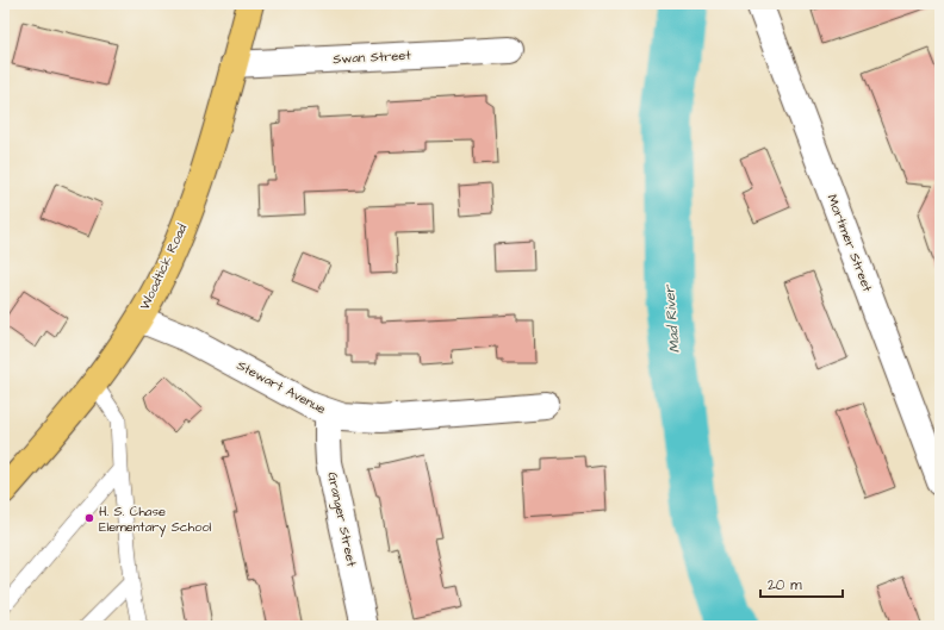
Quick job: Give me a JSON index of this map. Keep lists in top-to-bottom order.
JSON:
{
  "streets": {
    "main road": ["Woodtick Road"],
    "street": [
      "Swan Street",
      "Mortimer Street",
      "Stewart Avenue",
      "Granger Street"
    ]
  },
  "crossings": [
    ["Swan Street", "Woodtick Road"],
    ["Woodtick Road", "Stewart Avenue"],
    ["Stewart Avenue", "Granger Street"]
  ],
  "water": ["Mad River"],
  "places": ["H. S. Chase Elementary School"],
  "scale_bar": "20 m"
}
